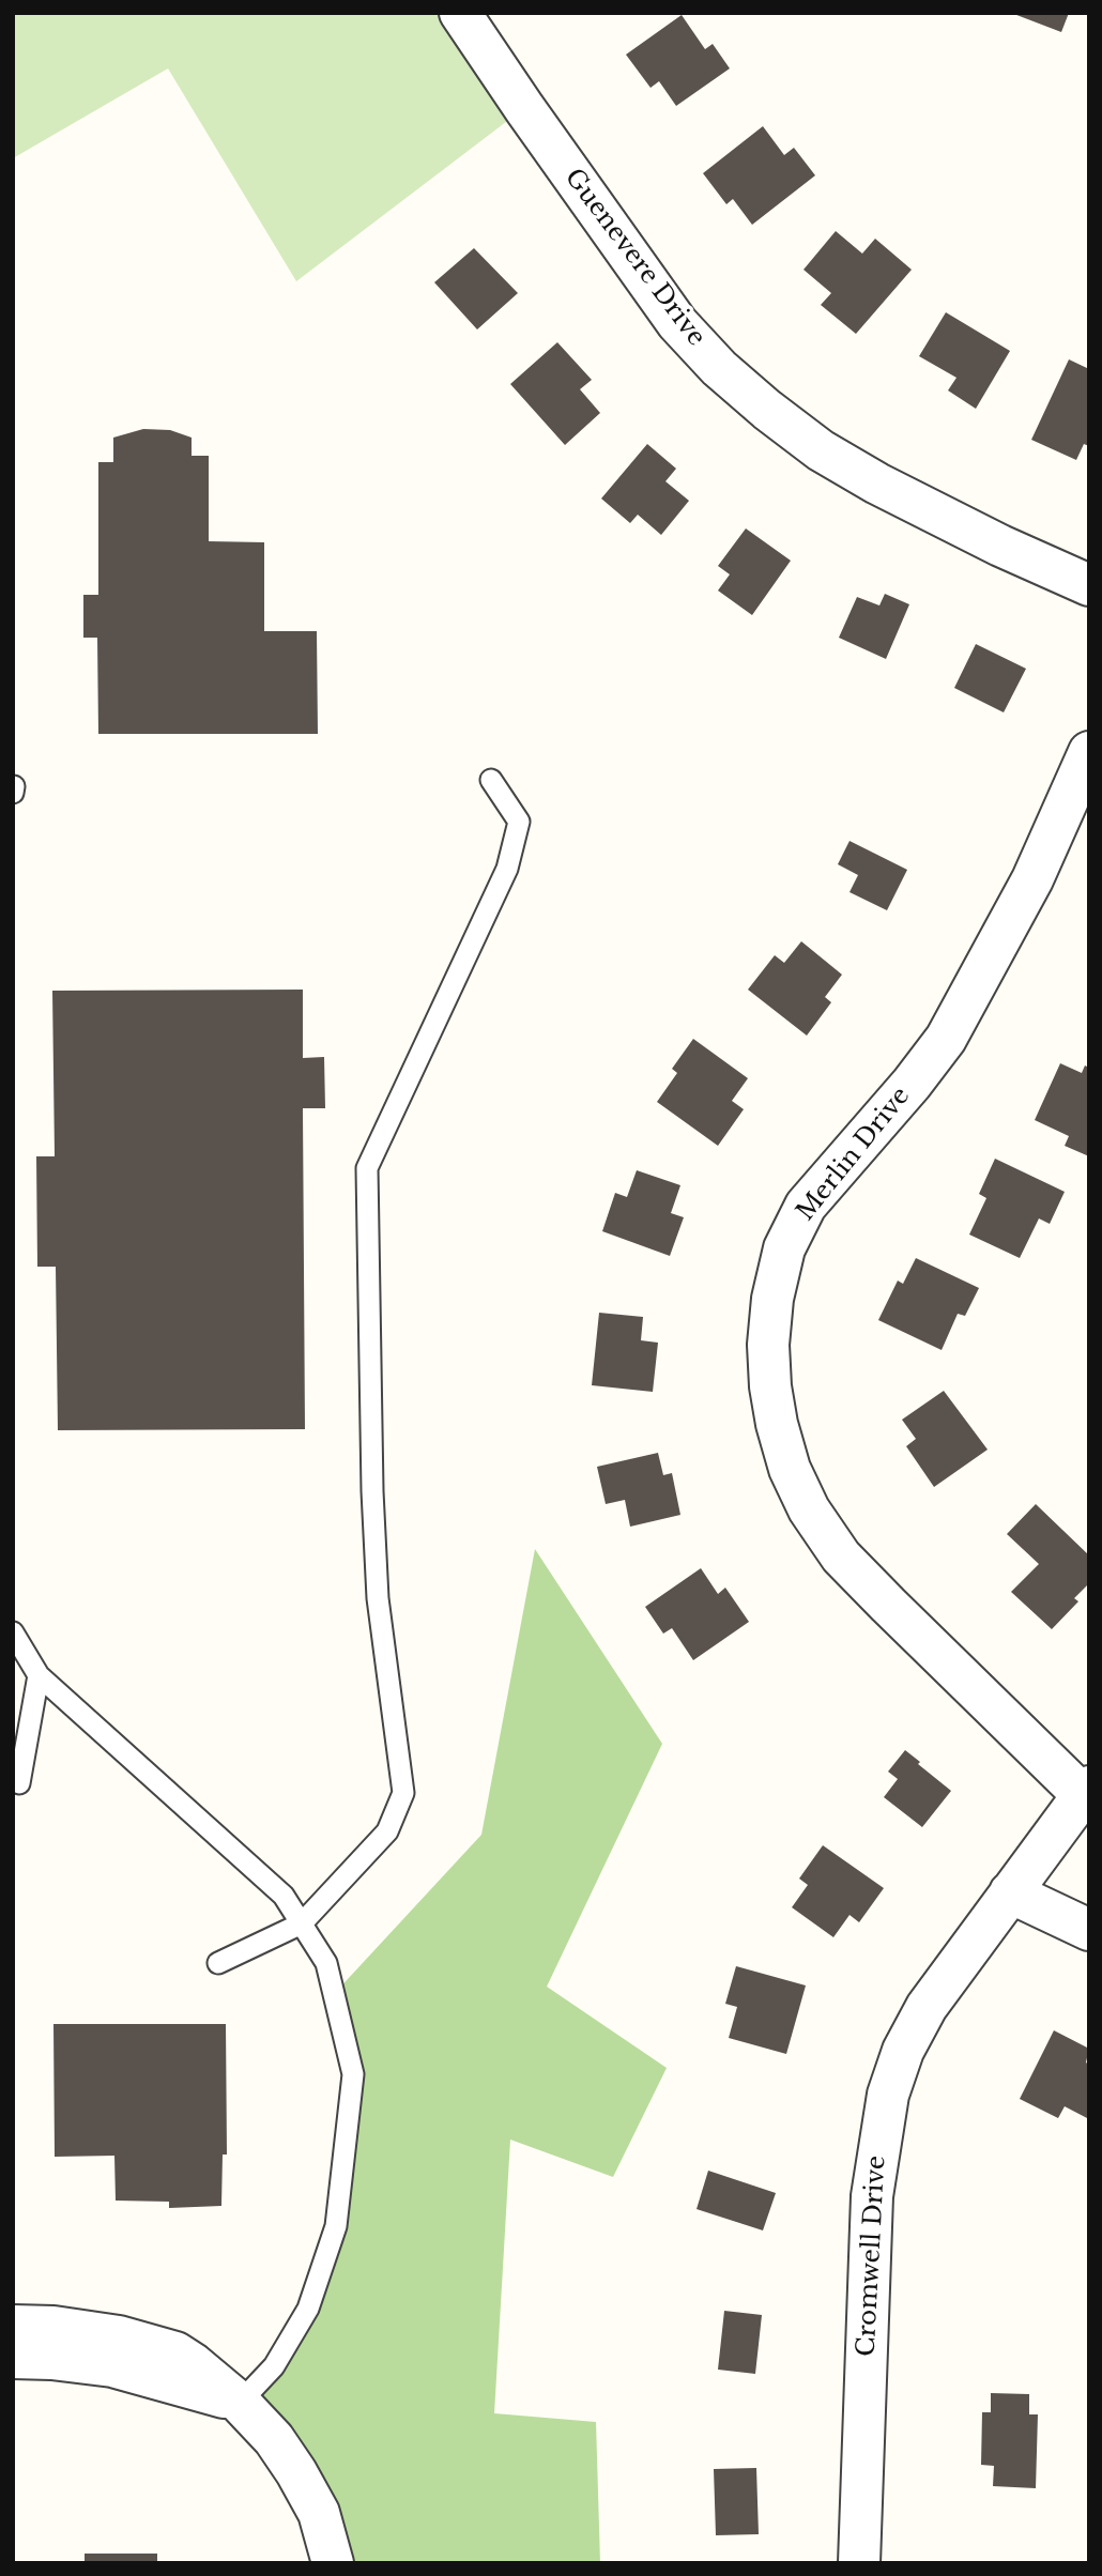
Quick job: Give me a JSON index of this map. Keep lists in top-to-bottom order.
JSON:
{
  "streets": {
    "street": ["Guenevere Drive", "Merlin Drive", "Cromwell Drive"]
  },
  "crossings": [
    ["Merlin Drive", "Cromwell Drive"]
  ]
}
